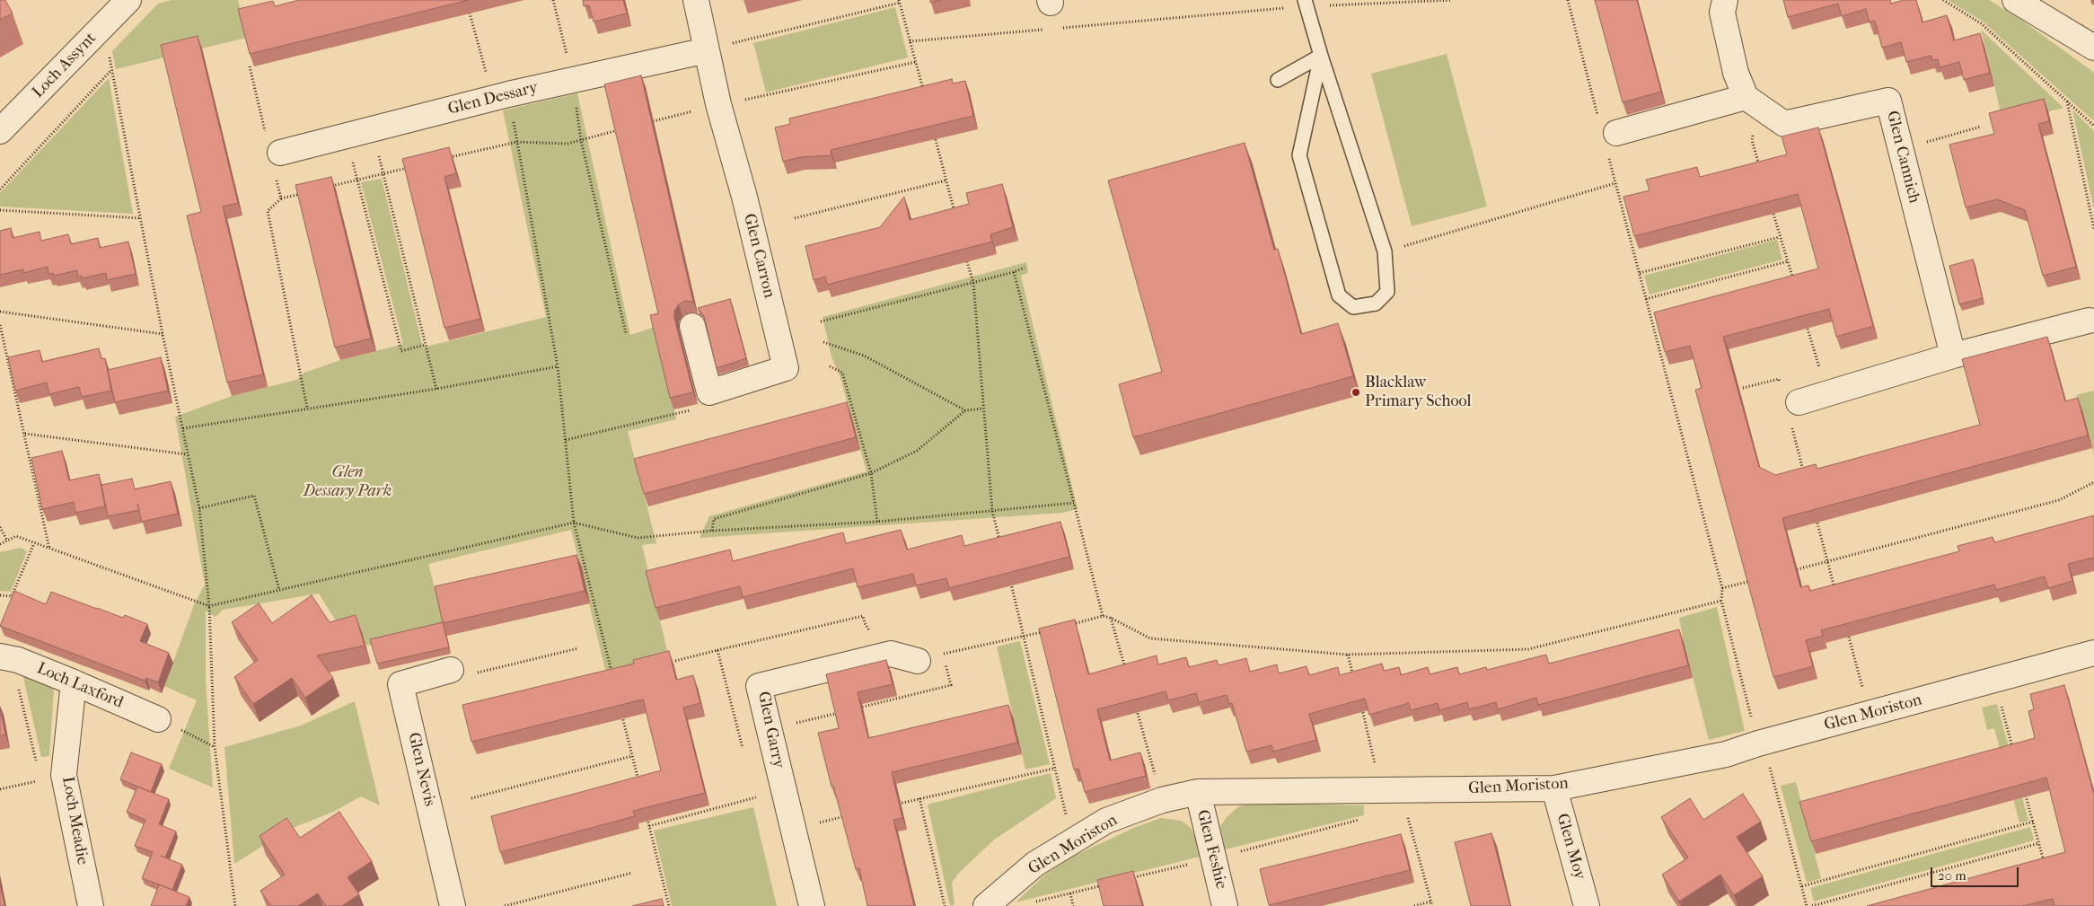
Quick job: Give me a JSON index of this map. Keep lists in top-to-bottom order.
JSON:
{
  "streets": {
    "street": [
      "Loch Assynt",
      "Glen Dessary",
      "Glen Cannich",
      "Glen Carron",
      "Loch Laxford",
      "Glen Moriston",
      "Glen Garry",
      "Glen Nevis",
      "Loch Meadie",
      "Glen Moy",
      "Glen Feshie"
    ]
  },
  "crossings": [
    ["Glen Dessary", "Glen Carron"],
    ["Loch Laxford", "Loch Meadie"],
    ["Glen Moriston", "Glen Moy"],
    ["Glen Moriston", "Glen Feshie"]
  ],
  "parks": ["Glen Dessary Park"],
  "places": ["Blacklaw Primary School"],
  "scale_bar": "20 m"
}
